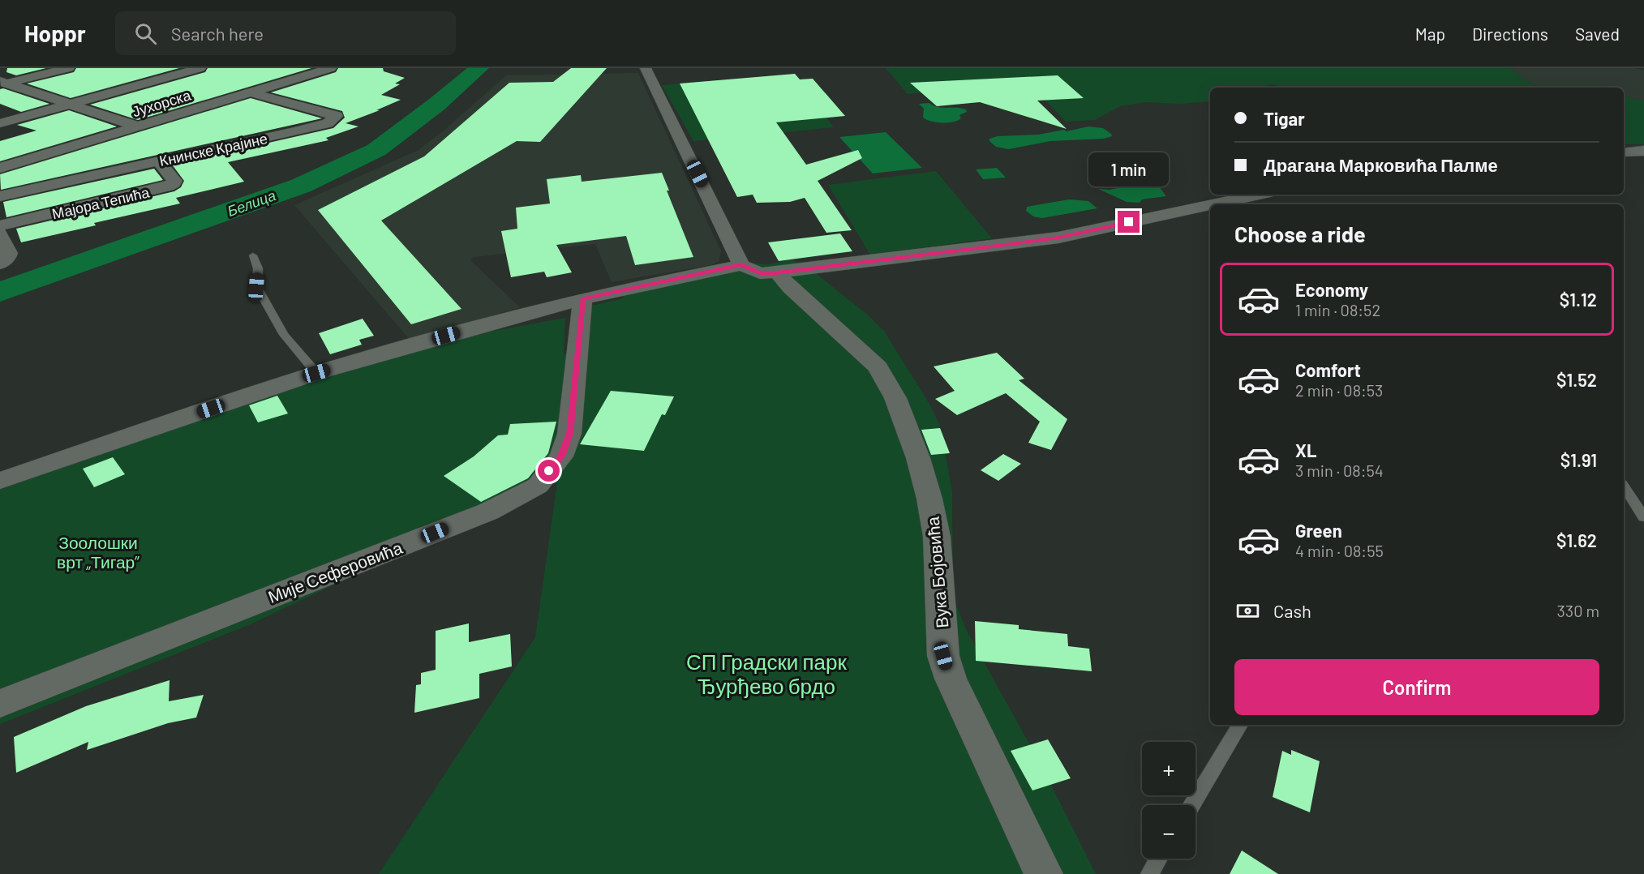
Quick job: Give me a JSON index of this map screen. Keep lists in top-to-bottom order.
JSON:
{
  "streets": {
    "street": [
      "Јухорска",
      "Книнске Крајине",
      "Мајора Тепића",
      "Мије Сеферовића",
      "Вука Бојовића"
    ]
  },
  "crossings": [
    ["Јухорска", "Книнске Крајине"],
    ["Книнске Крајине", "Мајора Тепића"]
  ],
  "water": ["Белица"],
  "parks": ["Зоолошки врт „Тигар”", "СП Градски парк Ђурђево брдо"],
  "page": {
    "header": "Hoppr",
    "search": "Search here",
    "nav": ["Map", "Directions", "Saved"],
    "banner": ["Tigar", "Драгана Марковића Палме"],
    "bubble": "1 min",
    "heading": "Choose a ride",
    "list": [
      {
        "name": "Economy",
        "note": "1 min · 08:52",
        "value": "$1.12"
      },
      {
        "name": "Comfort",
        "note": "2 min · 08:53",
        "value": "$1.52"
      },
      {
        "name": "XL",
        "note": "3 min · 08:54",
        "value": "$1.91"
      },
      {
        "name": "Green",
        "note": "4 min · 08:55",
        "value": "$1.62"
      }
    ],
    "pay": ["Cash", "330 m"],
    "buttons": "Confirm",
    "map_buttons": ["+", "−"]
  }
}
